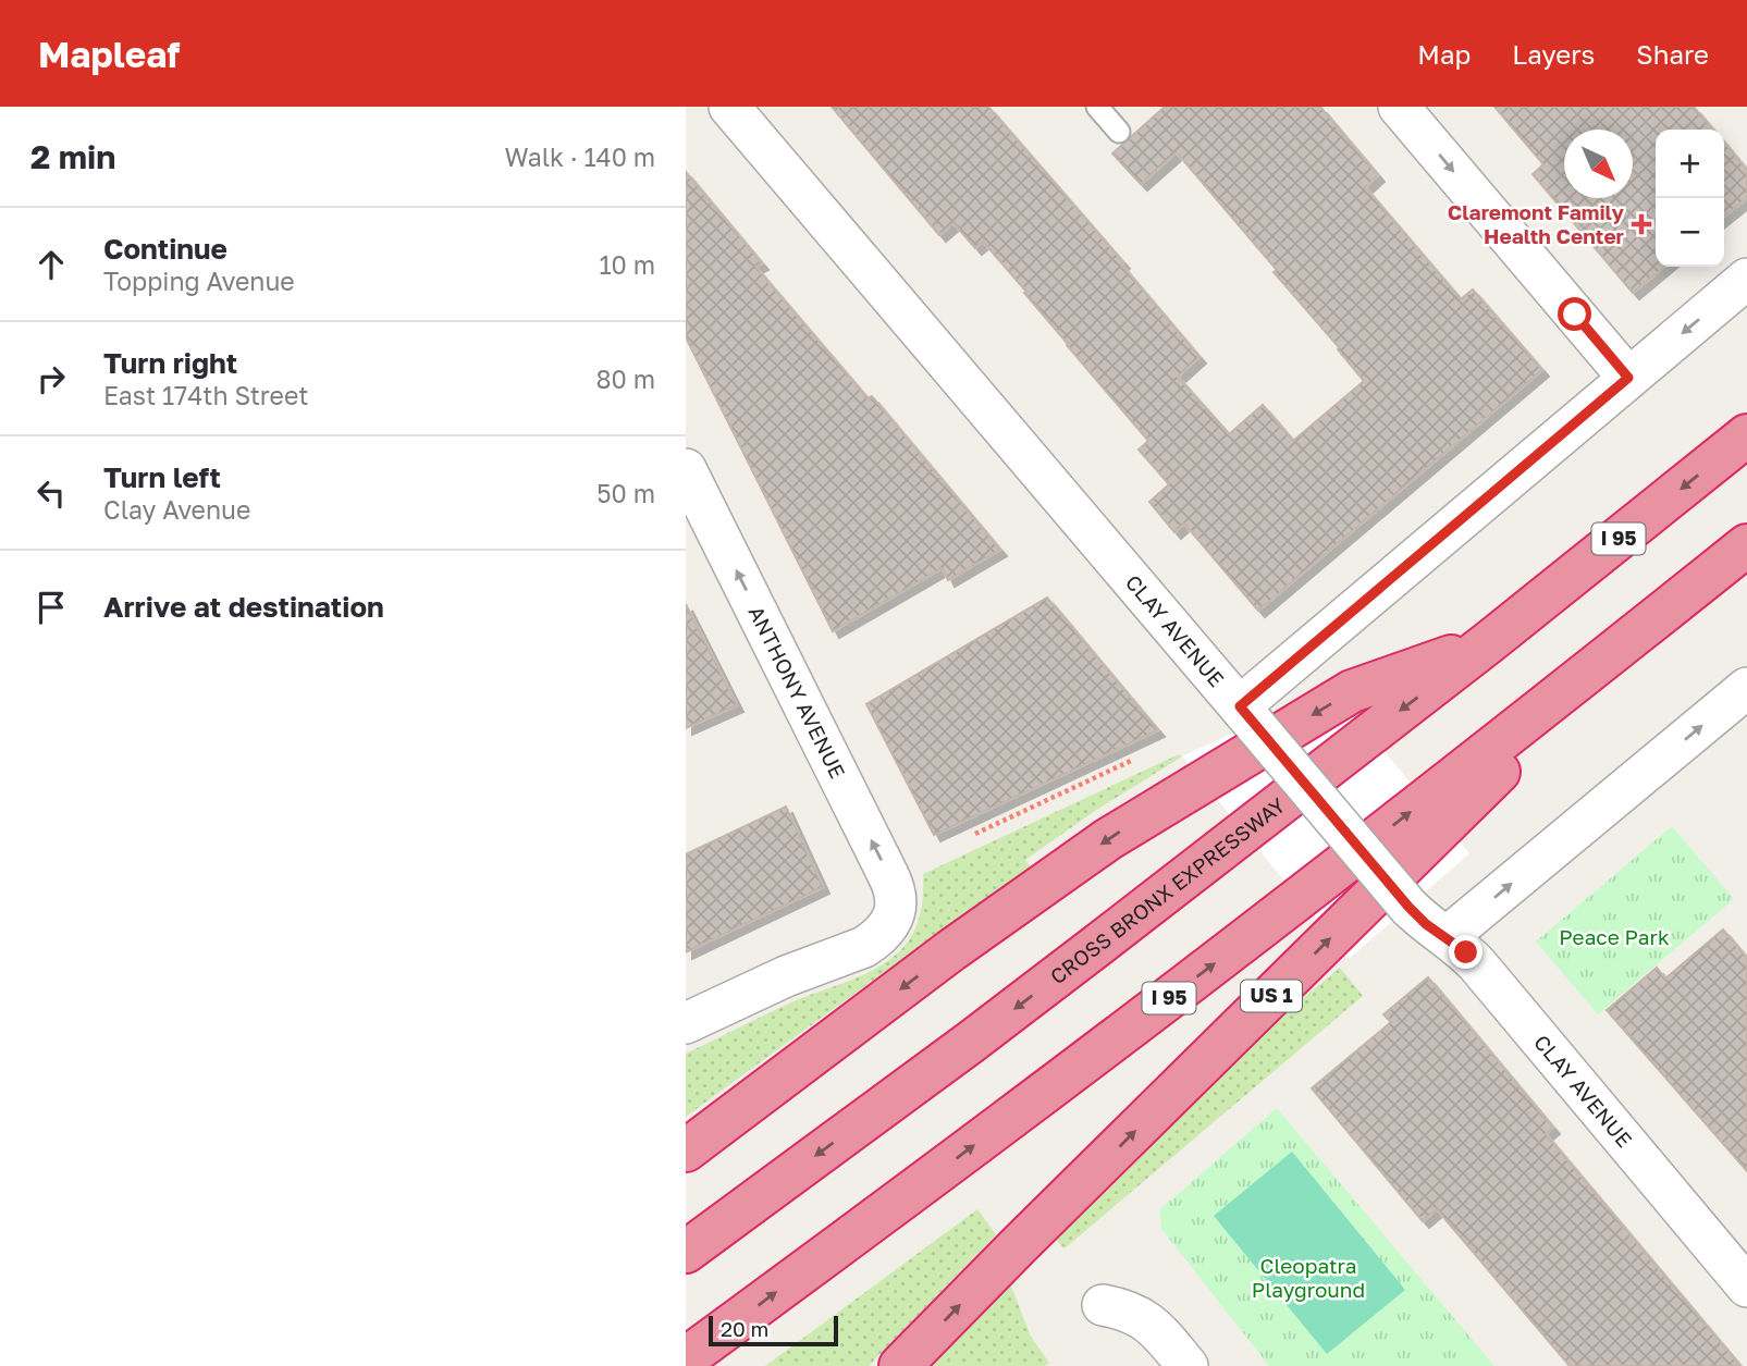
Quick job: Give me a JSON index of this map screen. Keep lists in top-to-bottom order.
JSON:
{
  "streets": {
    "highway": ["I 95", "CROSS BRONX EXPRESSWAY", "US 1"],
    "street": ["CLAY AVENUE", "ANTHONY AVENUE"]
  },
  "crossings": [
    ["I 95", "US 1"]
  ],
  "parks": ["Peace Park", "Cleopatra Playground"],
  "places": {
    "health": ["Claremont Family Health Center"]
  },
  "scale_bar": "20 m",
  "north": "bottom right",
  "page": {
    "header": "Mapleaf",
    "nav": ["Map", "Layers", "Share"],
    "heading": ["2 min", "Walk · 140 m"],
    "map_buttons": ["+", "−"],
    "list": [
      ["Continue", "Topping Avenue", "10 m"],
      ["Turn right", "East 174th Street", "80 m"],
      ["Turn left", "Clay Avenue", "50 m"],
      "Arrive at destination"
    ],
    "scale": "20 m"
  }
}
